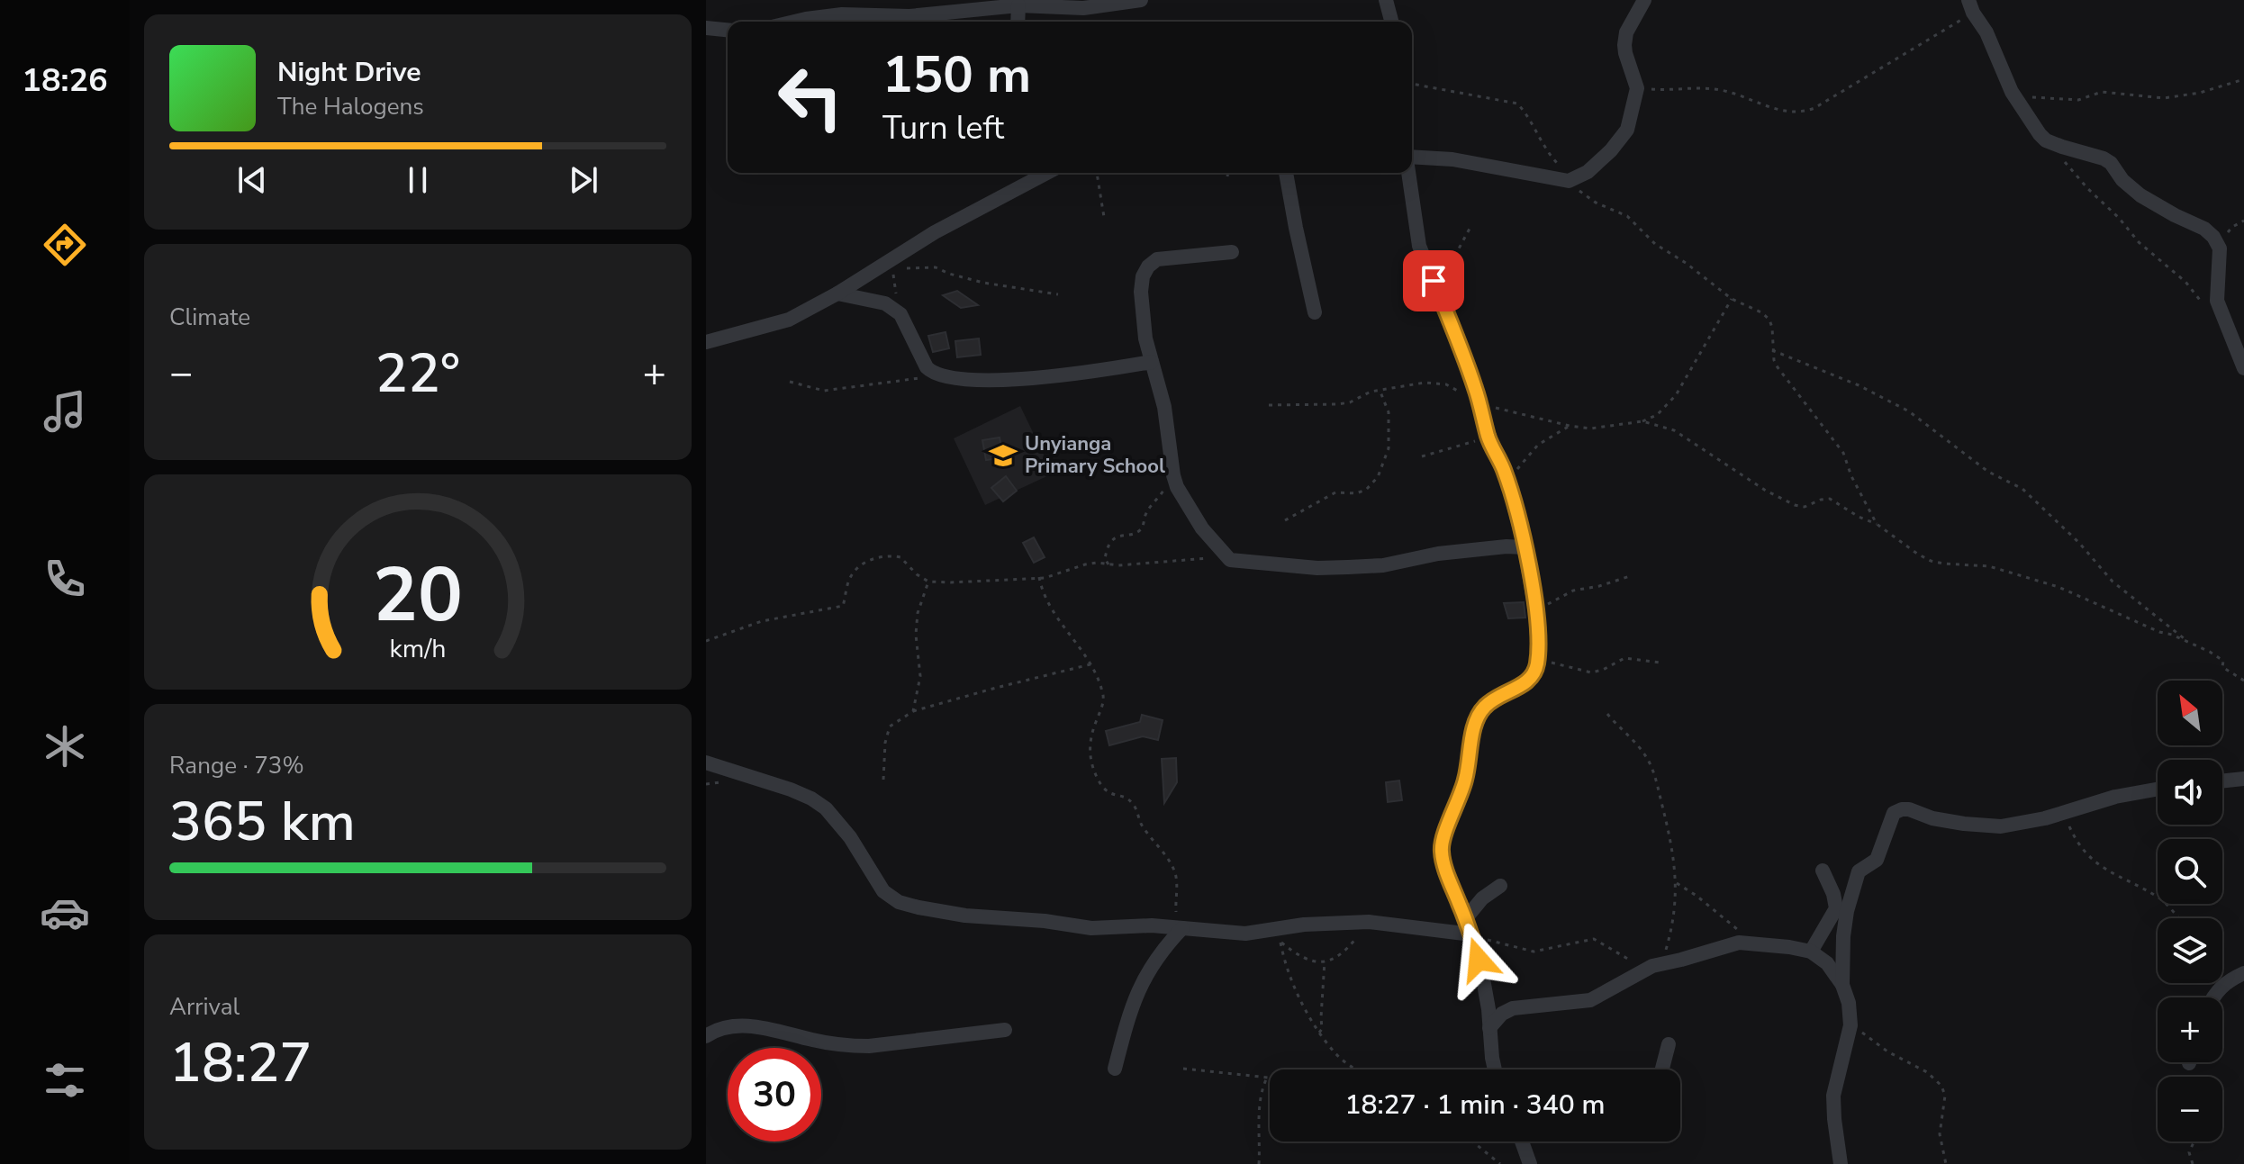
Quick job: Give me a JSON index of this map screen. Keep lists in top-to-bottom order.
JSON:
{
  "places": {
    "school or university": ["Unyianga Primary School"]
  },
  "north": "top left",
  "page": {
    "tabs": "18:26",
    "turn": ["150 m", "Turn left"],
    "song": ["Night Drive", "The Halogens"],
    "tile": [
      "Climate",
      ["Range · 73%", "365 km"],
      ["Arrival", "18:27"]
    ],
    "heat": ["−", "22°", "+"],
    "map_buttons": ["+", "−"],
    "limit": "30",
    "trip": "18:27 · 1 min · 340 m",
    "gauge": ["20", "km/h"]
  }
}
